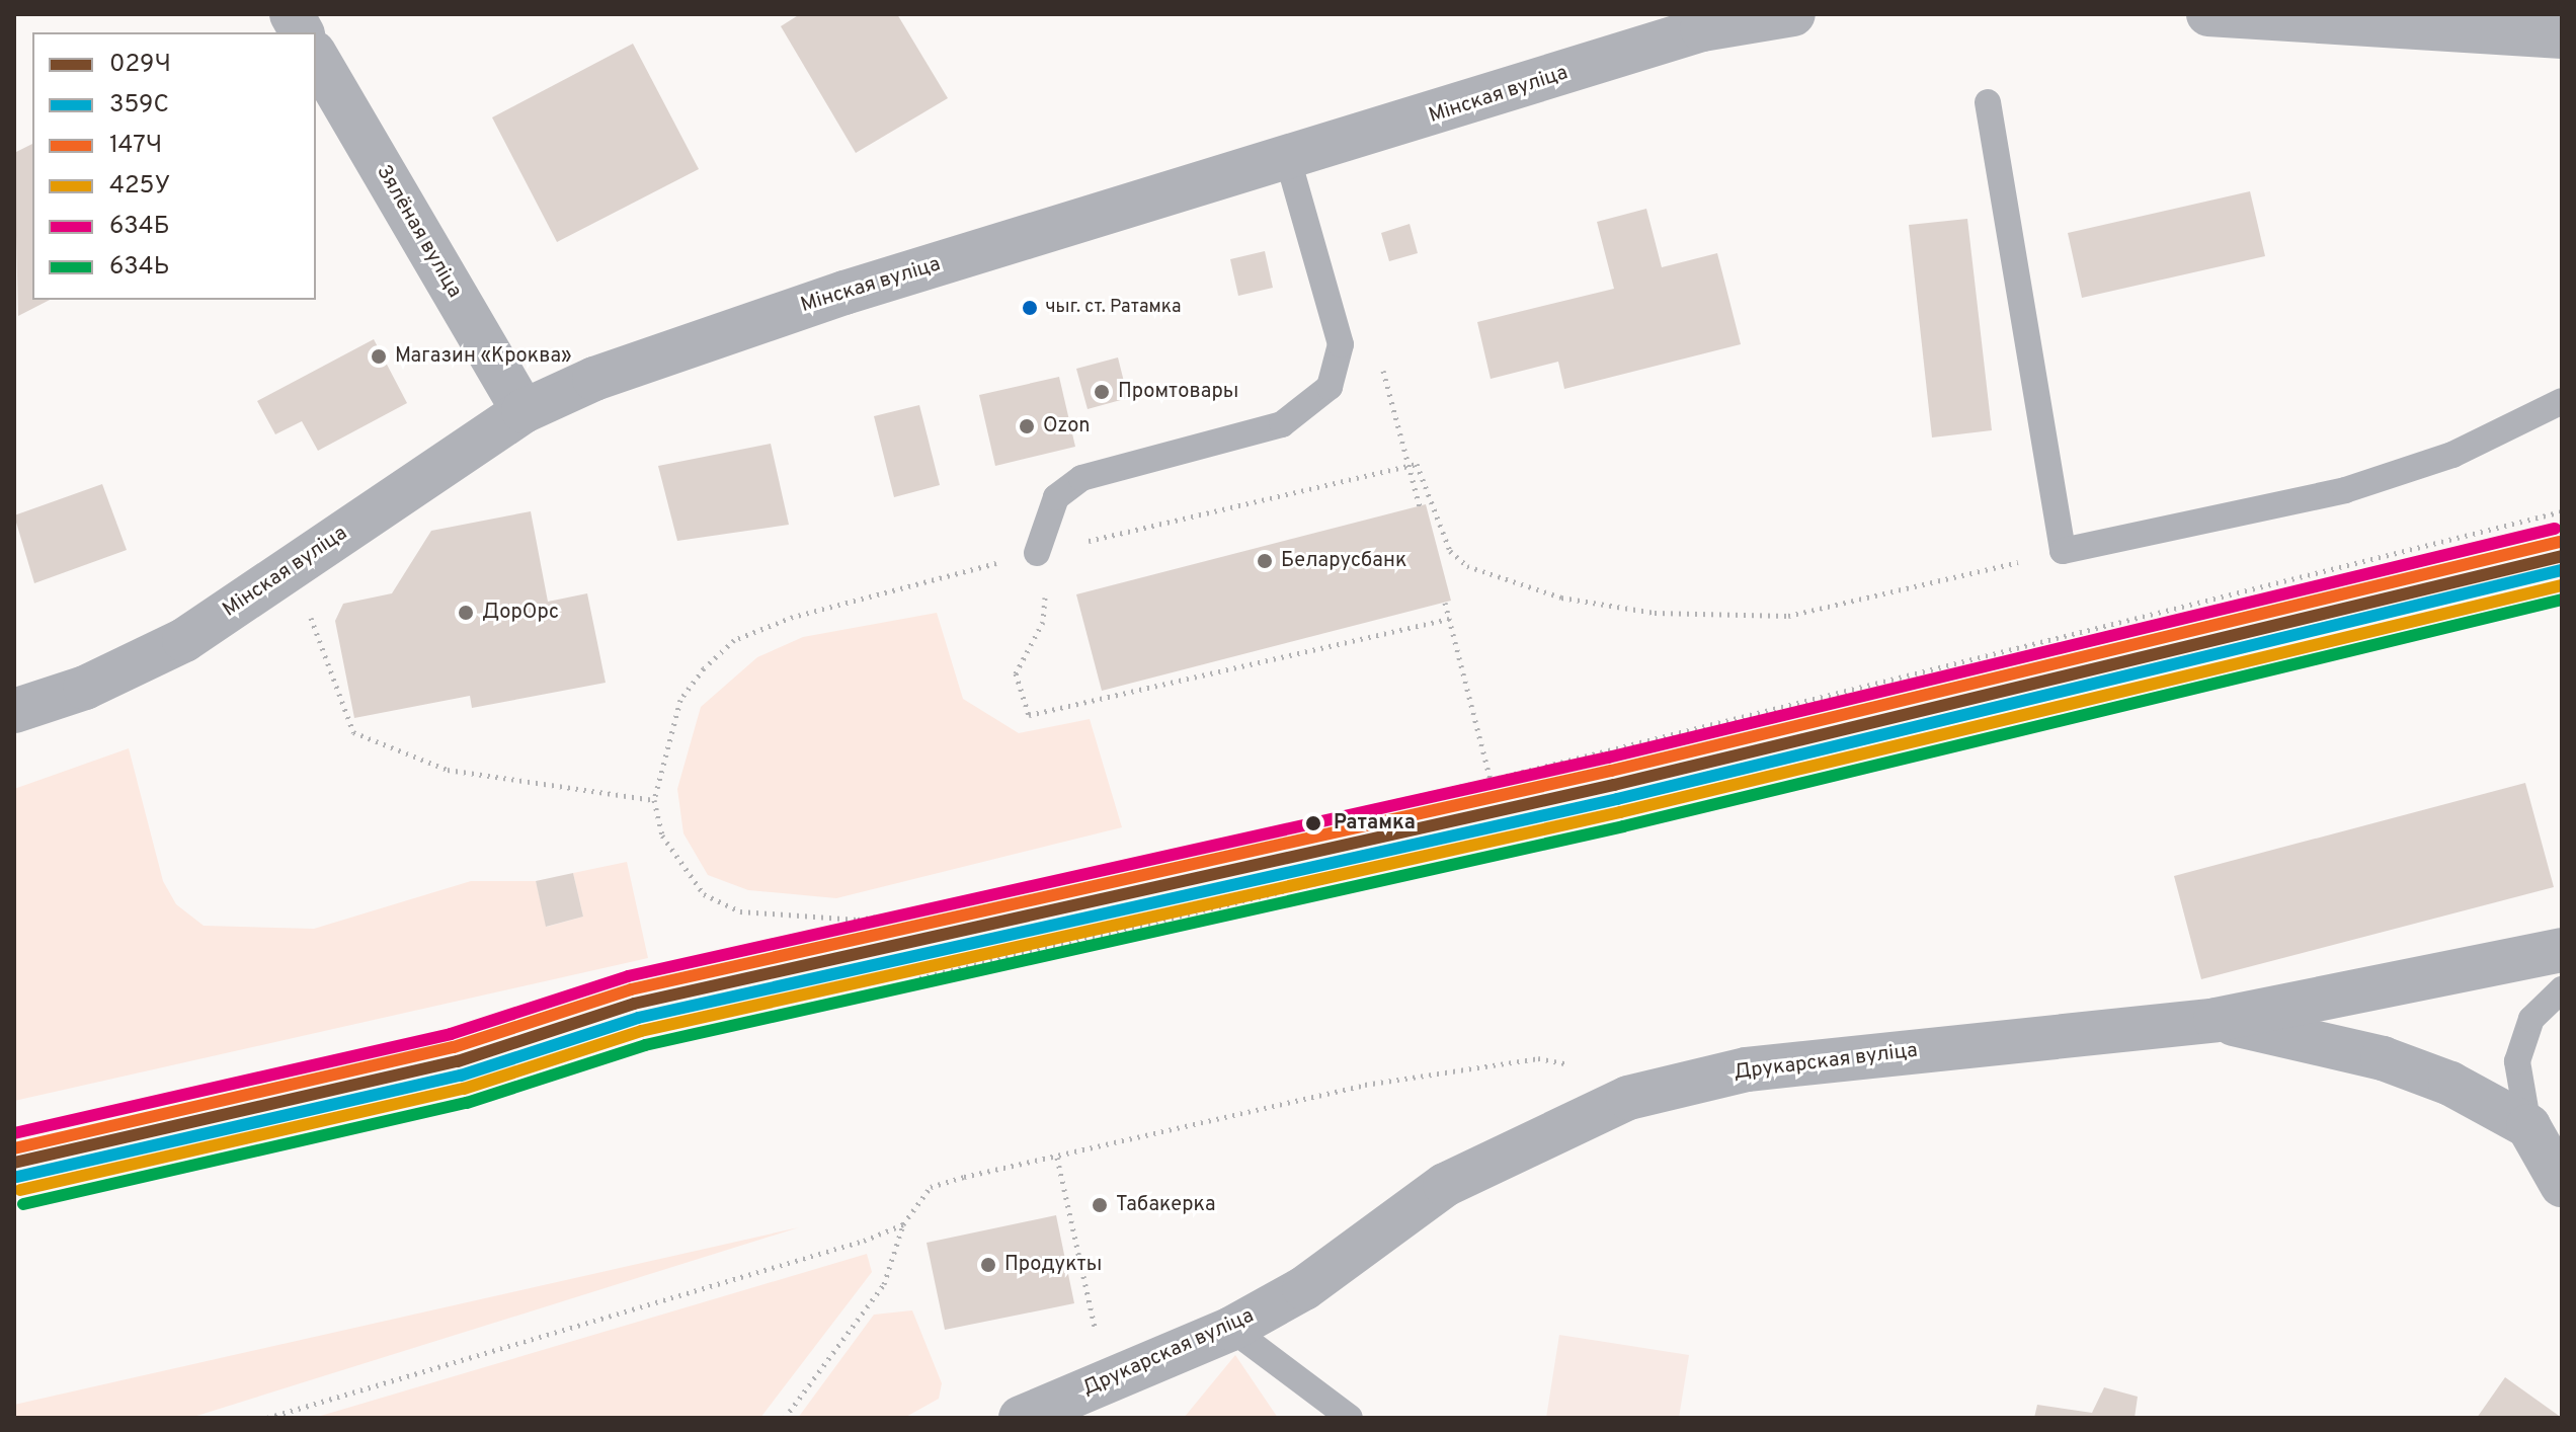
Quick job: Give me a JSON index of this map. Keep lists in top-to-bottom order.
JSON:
{
  "streets": {
    "street": ["Мінская вуліца", "Зялёная вуліца", "Друкарская вуліца"]
  },
  "crossings": [
    ["Мінская вуліца", "Зялёная вуліца"]
  ],
  "places": [
    "чыг. ст. Ратамка",
    "Магазин «Кроква»",
    "Промтовары",
    "Ozon",
    "Беларусбанк",
    "ДорОрс",
    "Ратамка",
    "Табакерка",
    "Продукты"
  ],
  "lines": [
    "transit line 634Б",
    "transit line 147Ч",
    "transit line 029Ч",
    "transit line 359С",
    "transit line 425У",
    "transit line 634Ь"
  ],
  "legend": [
    "029Ч",
    "359С",
    "147Ч",
    "425У",
    "634Б",
    "634Ь"
  ]
}
